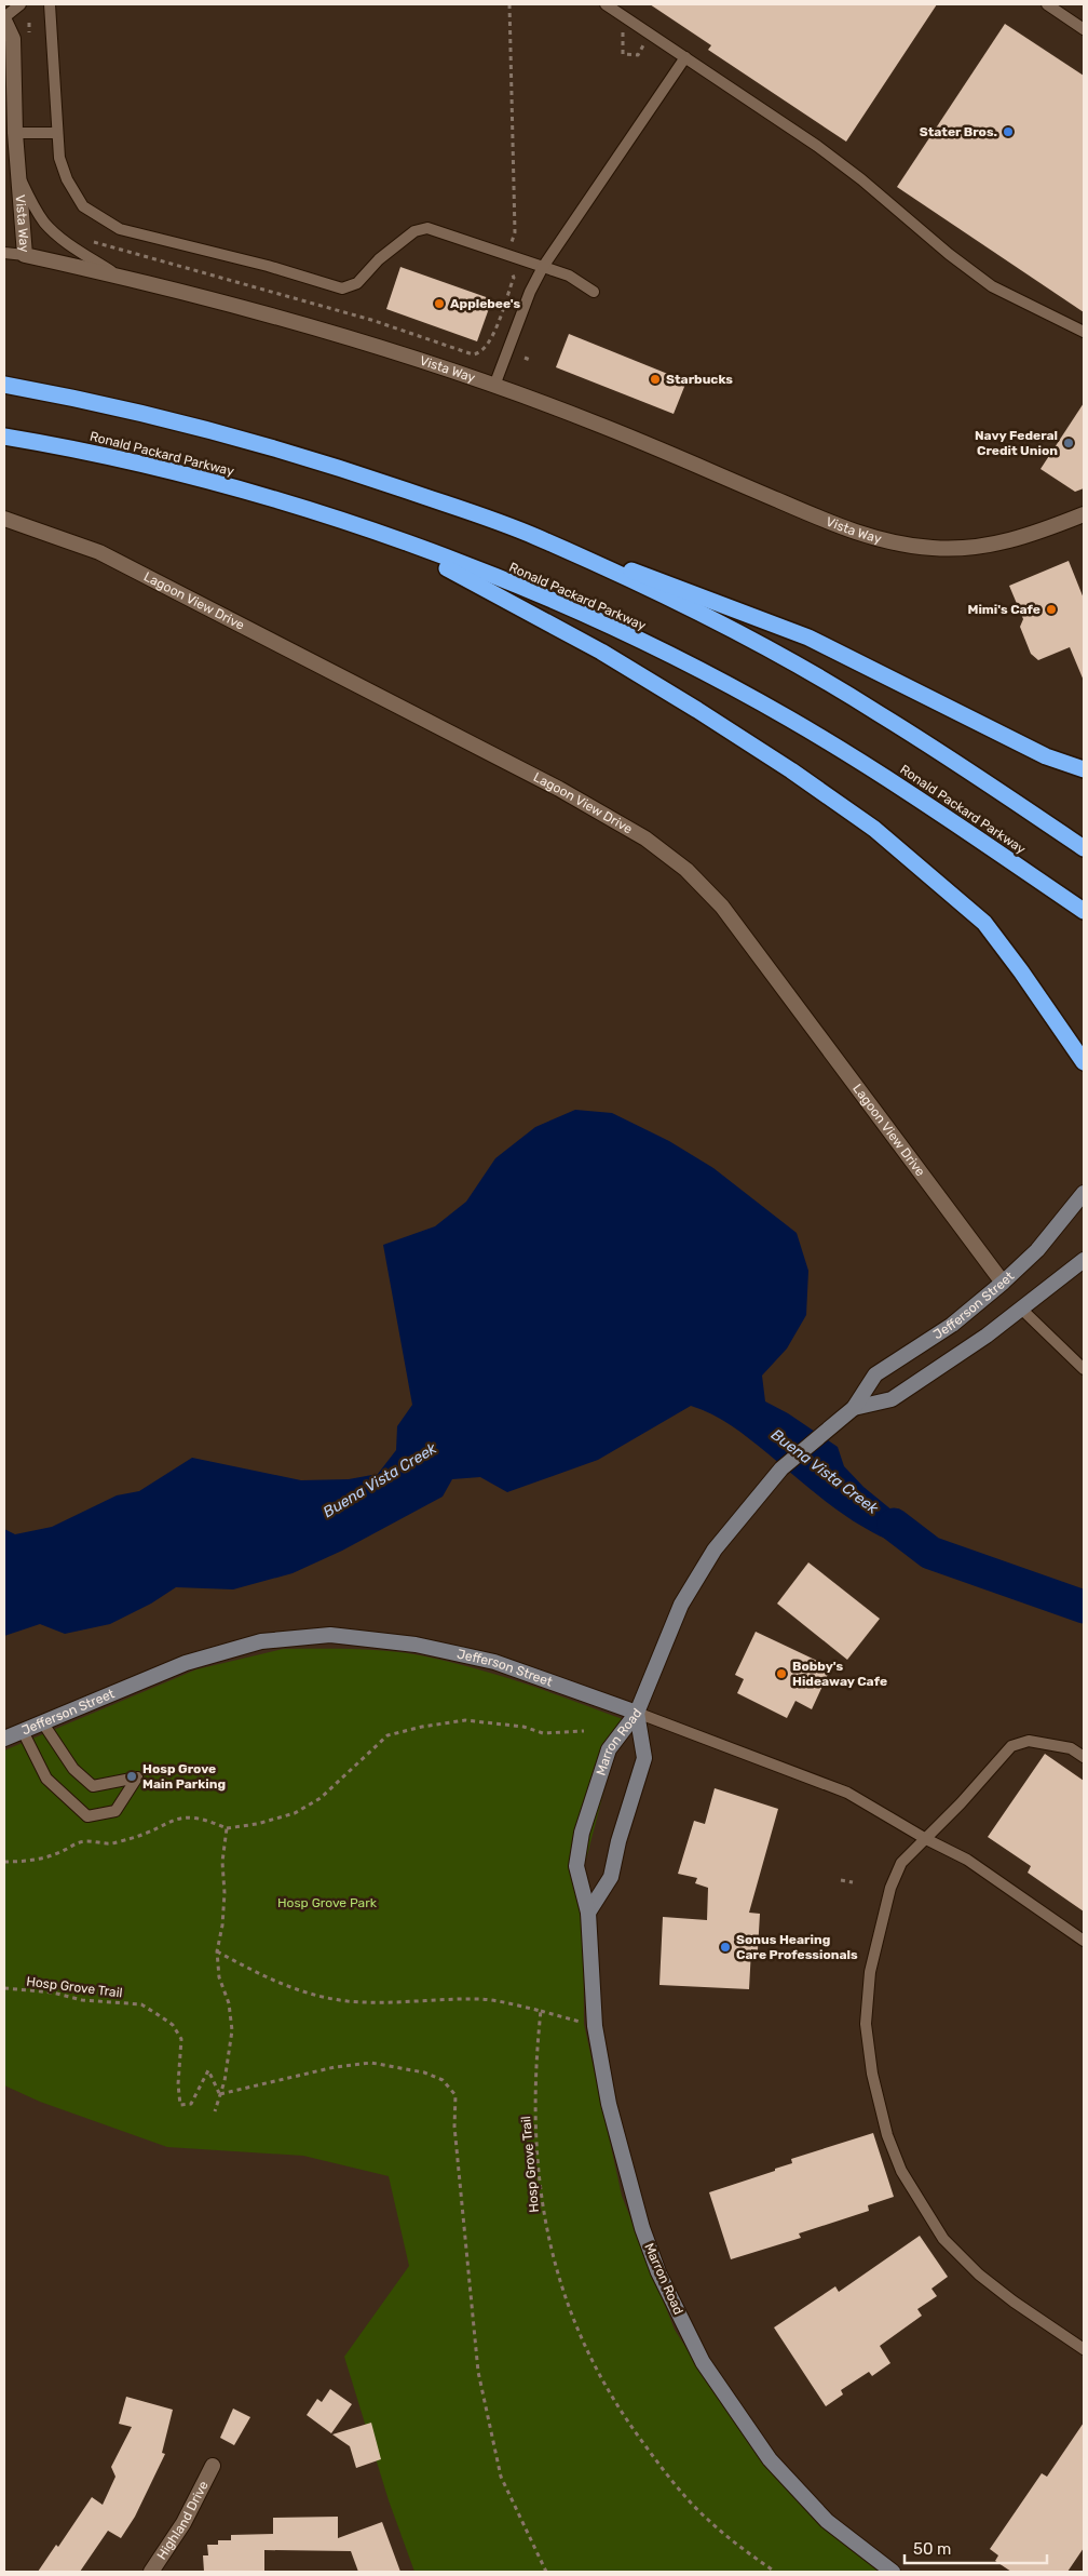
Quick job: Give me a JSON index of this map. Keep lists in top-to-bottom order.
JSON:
{
  "streets": {
    "highway": ["Ronald Packard Parkway"],
    "main road": ["Jefferson Street", "Marron Road"],
    "street": ["Vista Way", "Lagoon View Drive", "Highland Drive"],
    "path": ["Hosp Grove Trail"]
  },
  "crossings": [
    ["Lagoon View Drive", "Jefferson Street"],
    ["Jefferson Street", "Marron Road"]
  ],
  "water": ["Buena Vista Creek"],
  "parks": ["Hosp Grove Park"],
  "places": [
    "Stater Bros.",
    "Applebee's",
    "Starbucks",
    "Navy Federal Credit Union",
    "Mimi's Cafe",
    "Bobby's Hideaway Cafe",
    "Hosp Grove Main Parking",
    "Sonus Hearing Care Professionals"
  ],
  "scale_bar": "50 m"
}
